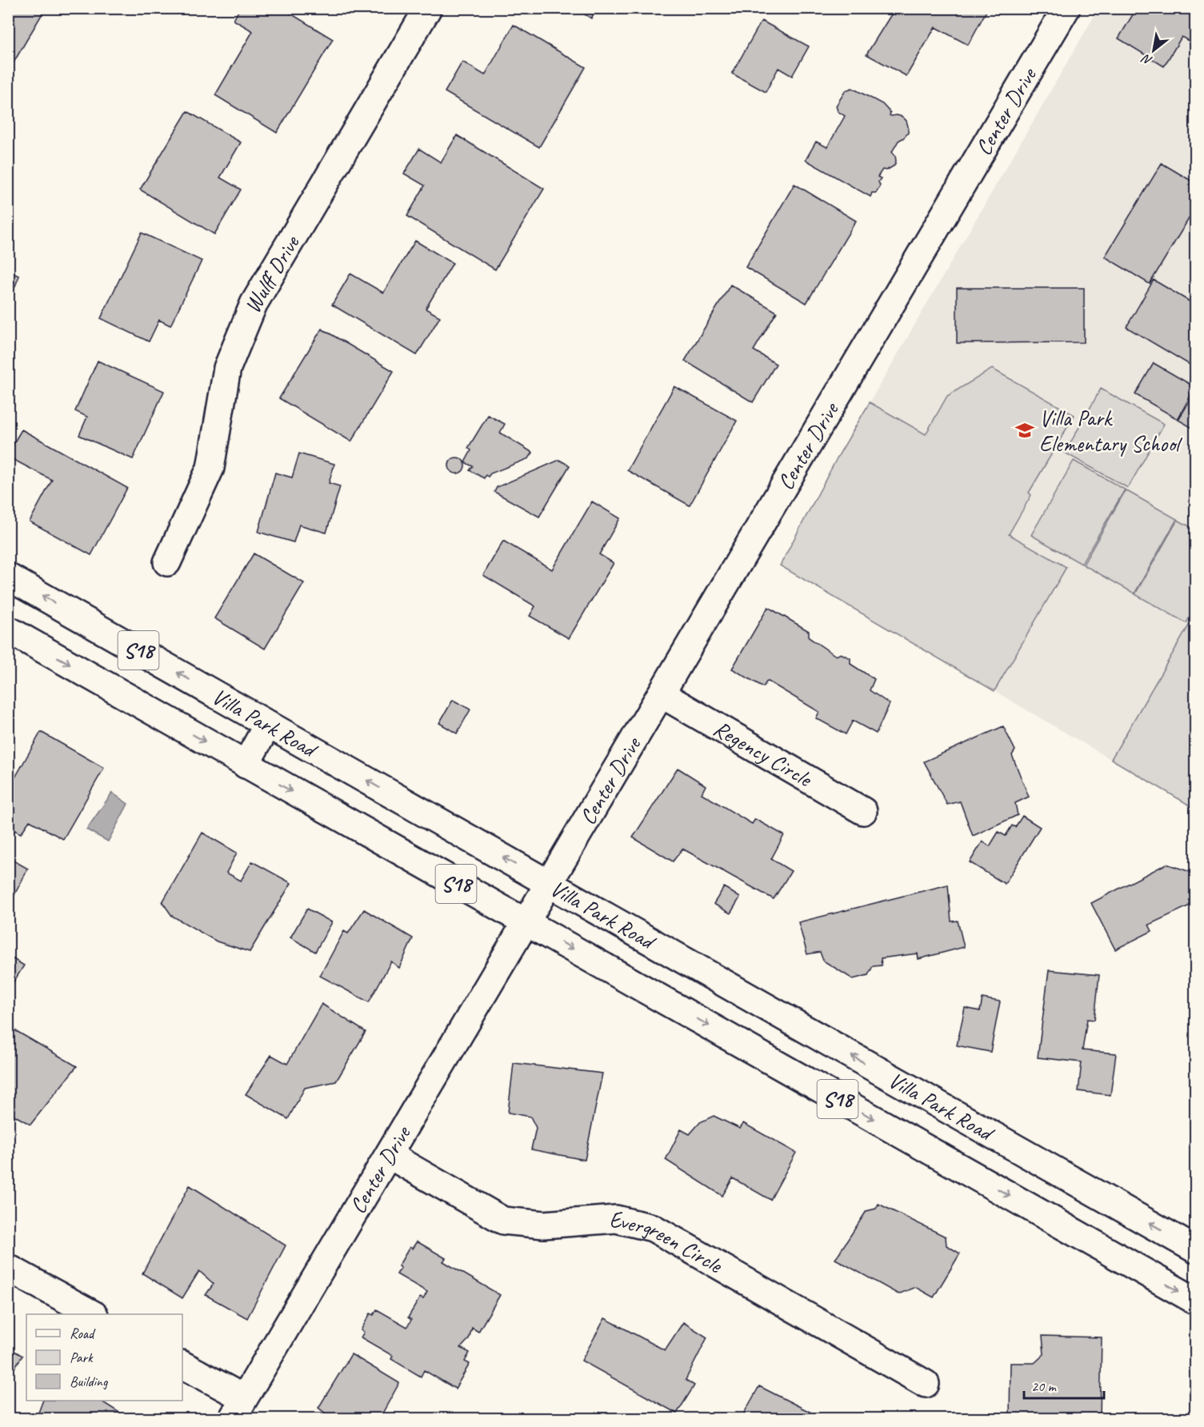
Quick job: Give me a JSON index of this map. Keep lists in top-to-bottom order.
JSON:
{
  "streets": {
    "street": [
      "Center Drive",
      "Wulff Drive",
      "S18",
      "Villa Park Road",
      "Regency Circle",
      "Evergreen Circle"
    ]
  },
  "crossings": [
    ["Center Drive", "Villa Park Road"],
    ["Center Drive", "Regency Circle"],
    ["Center Drive", "Evergreen Circle"]
  ],
  "places": {
    "school or university": ["Villa Park Elementary School"]
  },
  "legend": ["Road", "Park", "Building"],
  "scale_bar": "20 m",
  "north": "bottom left"
}
